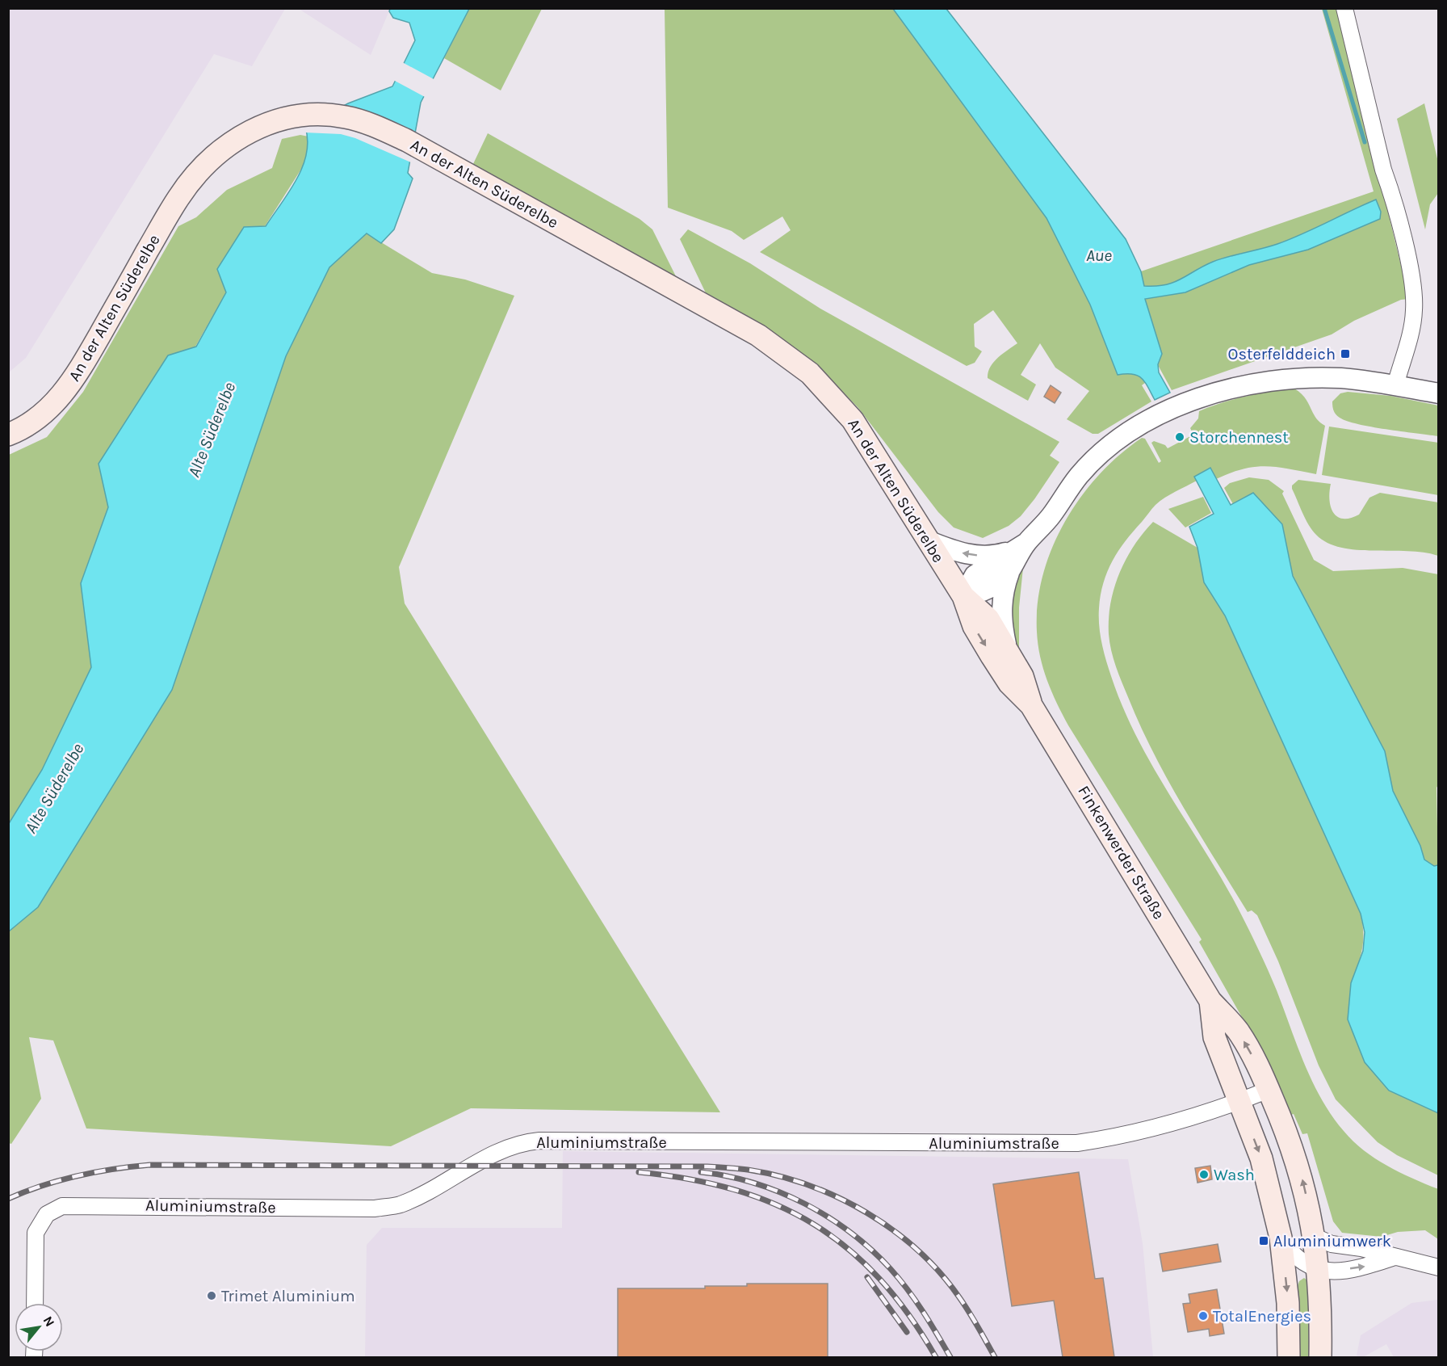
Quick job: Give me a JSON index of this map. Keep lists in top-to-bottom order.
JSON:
{
  "streets": {
    "main road": ["An der Alten Süderelbe", "Finkenwerder Straße"],
    "street": ["Aluminiumstraße"]
  },
  "crossings": [
    ["An der Alten Süderelbe", "Finkenwerder Straße"],
    ["Finkenwerder Straße", "Aluminiumstraße"]
  ],
  "water": ["Aue", "Alte Süderelbe"],
  "places": {
    "transit": ["Osterfelddeich", "Aluminiumwerk"],
    "other": [
      "Storchennest",
      "Wash",
      "Trimet Aluminium",
      "TotalEnergies"
    ]
  },
  "north": "top right"
}
